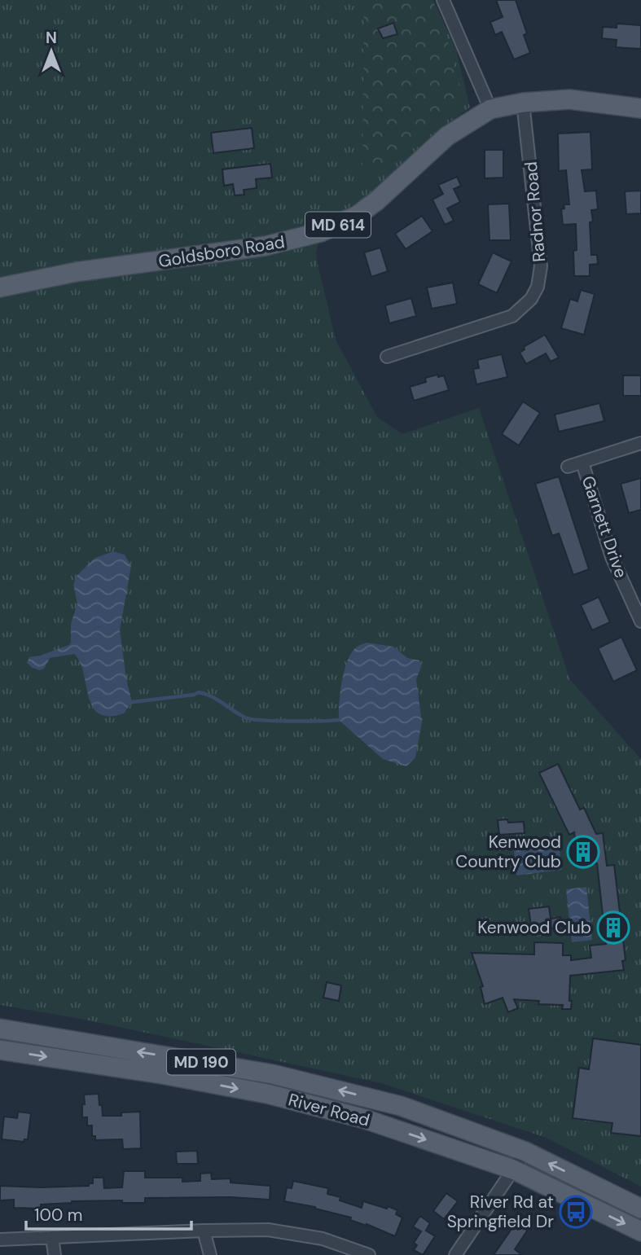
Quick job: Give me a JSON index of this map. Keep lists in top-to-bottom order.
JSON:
{
  "streets": {
    "main road": [
      "MD 614",
      "Goldsboro Road",
      "MD 190",
      "River Road"
    ],
    "street": ["Radnor Road", "Garnett Drive"]
  },
  "crossings": [
    ["Radnor Road", "Goldsboro Road"]
  ],
  "places": {
    "building": ["Kenwood Country Club", "Kenwood Club"],
    "bus stop": ["River Rd at Springfield Dr"]
  },
  "scale_bar": "100 m",
  "north": "top"
}
